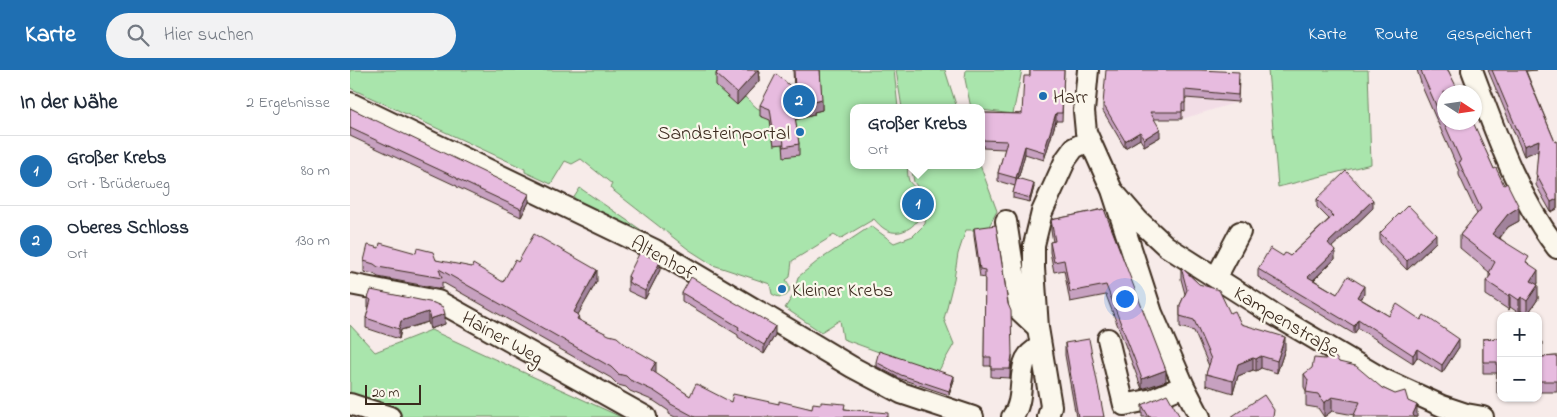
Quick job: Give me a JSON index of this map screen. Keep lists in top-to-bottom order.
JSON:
{
  "streets": {
    "street": ["Altenhof", "Kampenstraße", "Hainer Weg"]
  },
  "places": ["Harr", "Sandsteinportal", "Kleiner Krebs"],
  "scale_bar": "20 m",
  "north": "right",
  "page": {
    "header": "Karte",
    "search": "Hier suchen",
    "nav": ["Karte", "Route", "Gespeichert"],
    "heading": ["In der Nähe", "2 Ergebnisse"],
    "pins": ["2", "1"],
    "popup": ["Großer Krebs", "Ort"],
    "list": [
      {
        "mark": "1",
        "name": "Großer Krebs",
        "note": "Ort · Brüderweg",
        "value": "80 m"
      },
      {
        "mark": "2",
        "name": "Oberes Schloss",
        "note": "Ort",
        "value": "130 m"
      }
    ],
    "map_buttons": ["+", "−"],
    "scale": "20 m"
  }
}
